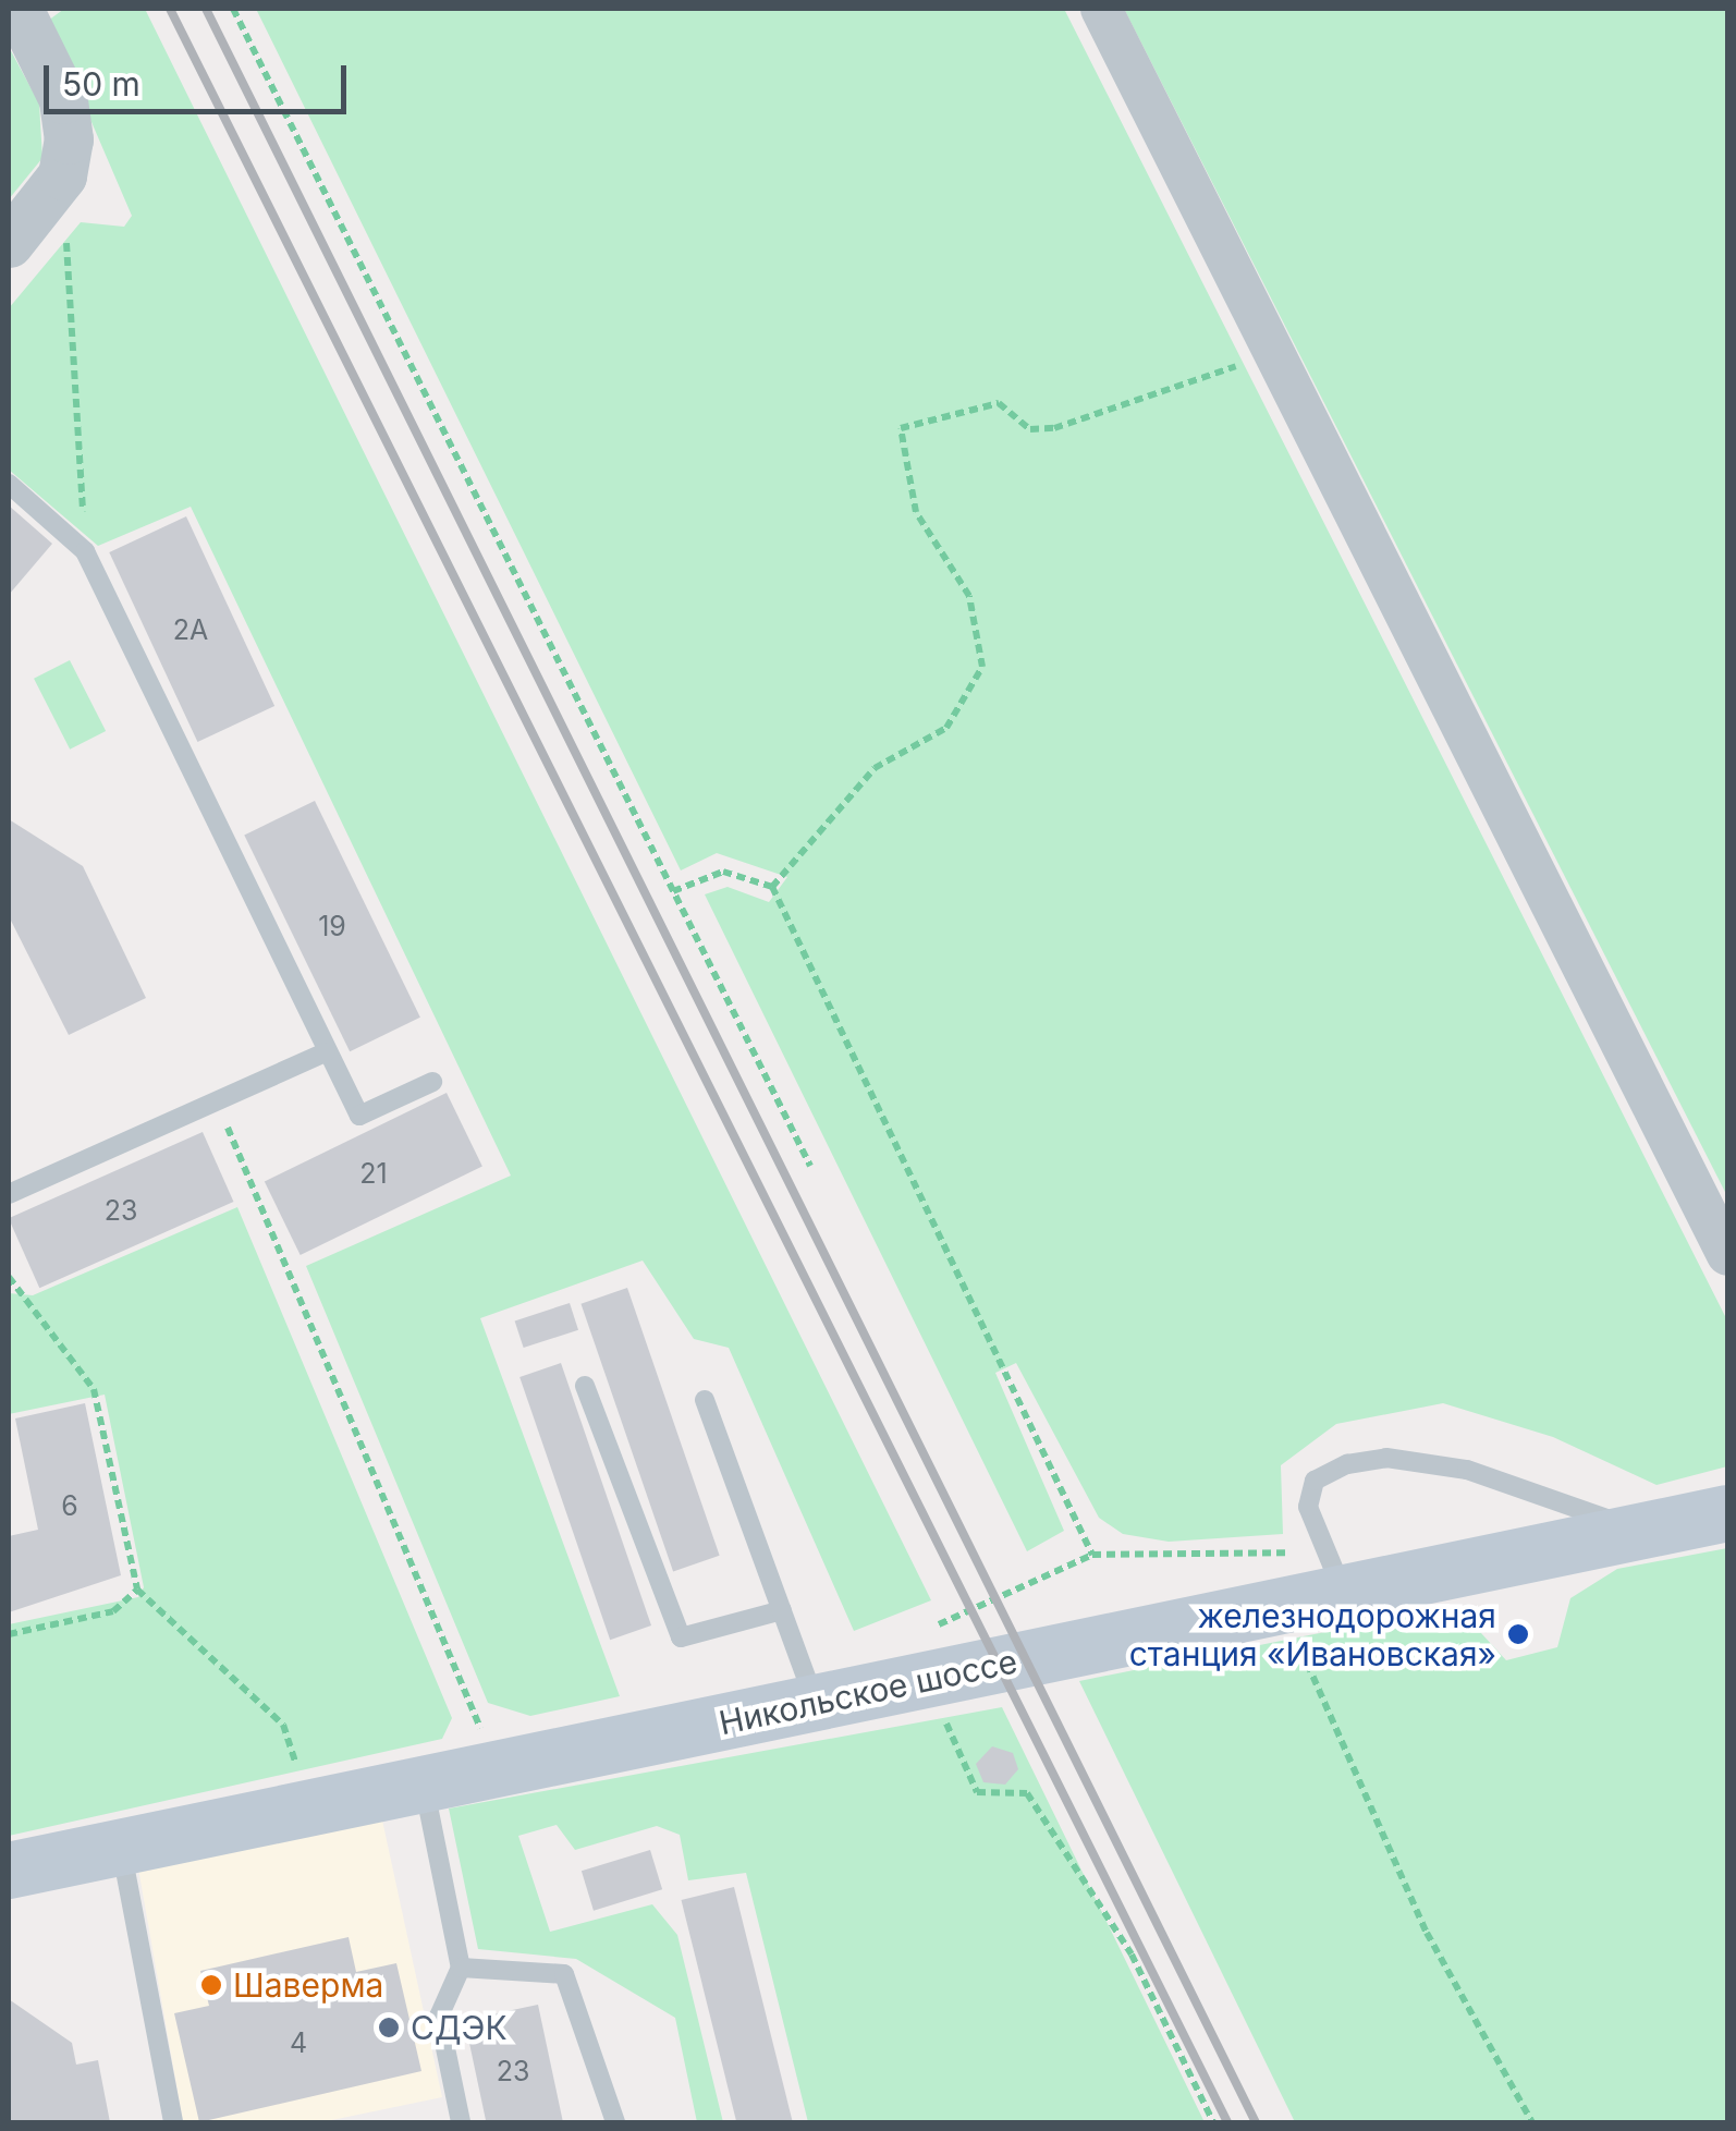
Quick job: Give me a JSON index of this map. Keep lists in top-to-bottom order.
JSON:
{
  "streets": {
    "main road": ["Никольское шоссе"]
  },
  "places": ["железнодорожная станция «Ивановская»", "Шаверма", "СДЭК"],
  "house_numbers": [
    "2А",
    "19",
    "21",
    "23",
    "6",
    "4",
    "23"
  ],
  "scale_bar": "50 m"
}
